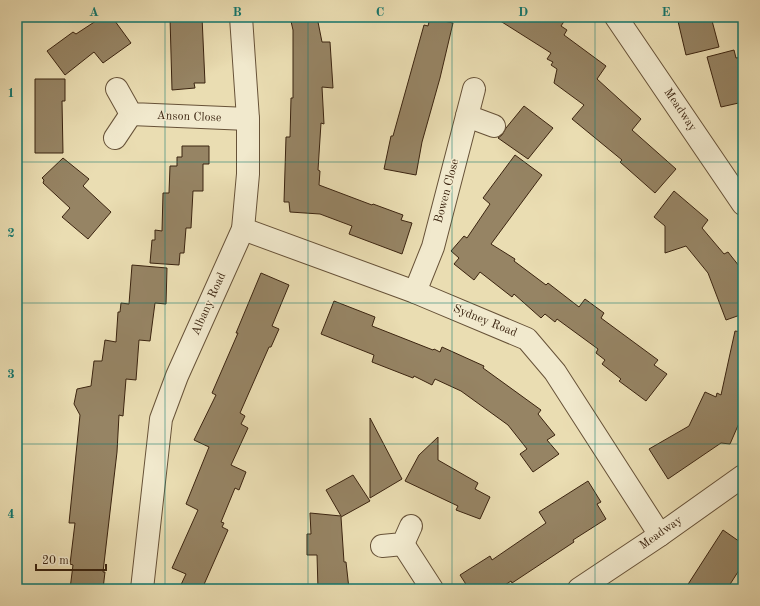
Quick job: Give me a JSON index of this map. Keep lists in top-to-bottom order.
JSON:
{
  "streets": {
    "street": [
      "Meadway",
      "Anson Close",
      "Bowen Close",
      "Albany Road",
      "Sydney Road"
    ]
  },
  "crossings": [
    ["Meadway", "Sydney Road"],
    ["Anson Close", "Albany Road"],
    ["Bowen Close", "Sydney Road"],
    ["Albany Road", "Sydney Road"]
  ],
  "scale_bar": "20 m",
  "grid": {
    "columns": [
      "A",
      "B",
      "C",
      "D",
      "E"
    ],
    "rows": [
      "1",
      "2",
      "3",
      "4"
    ]
  }
}
